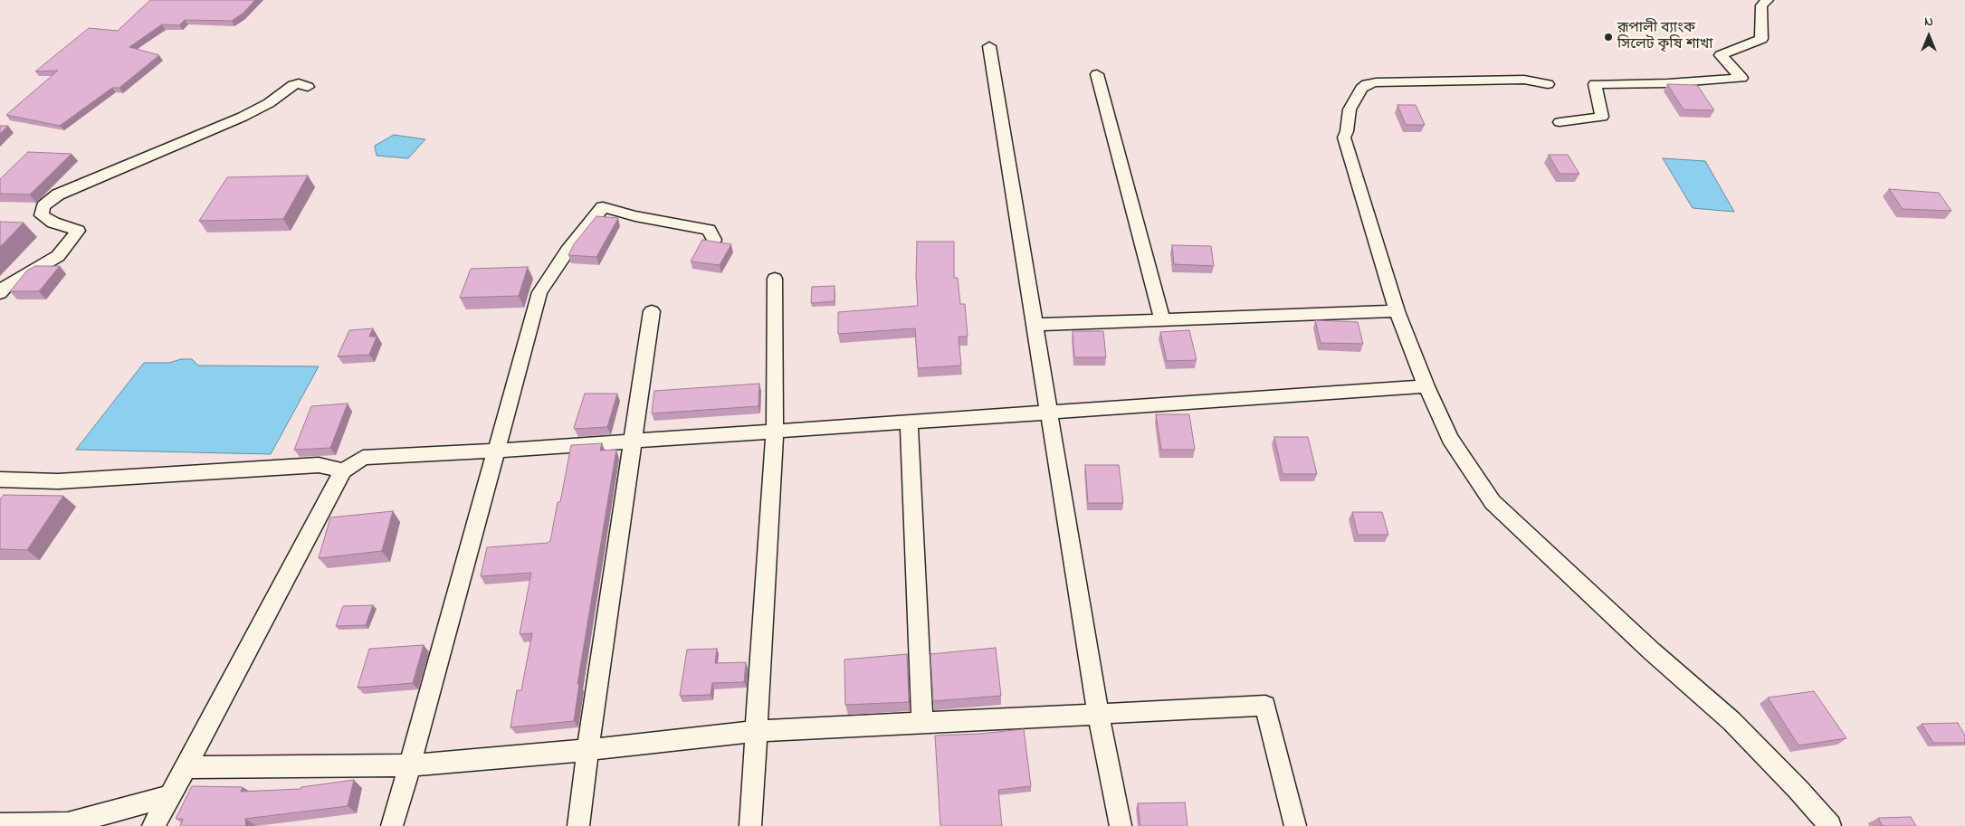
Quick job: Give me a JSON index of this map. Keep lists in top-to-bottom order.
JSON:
{
  "places": ["রূপালী ব্যাংক সিলেট কৃষি শাখা"],
  "north": "top"
}
